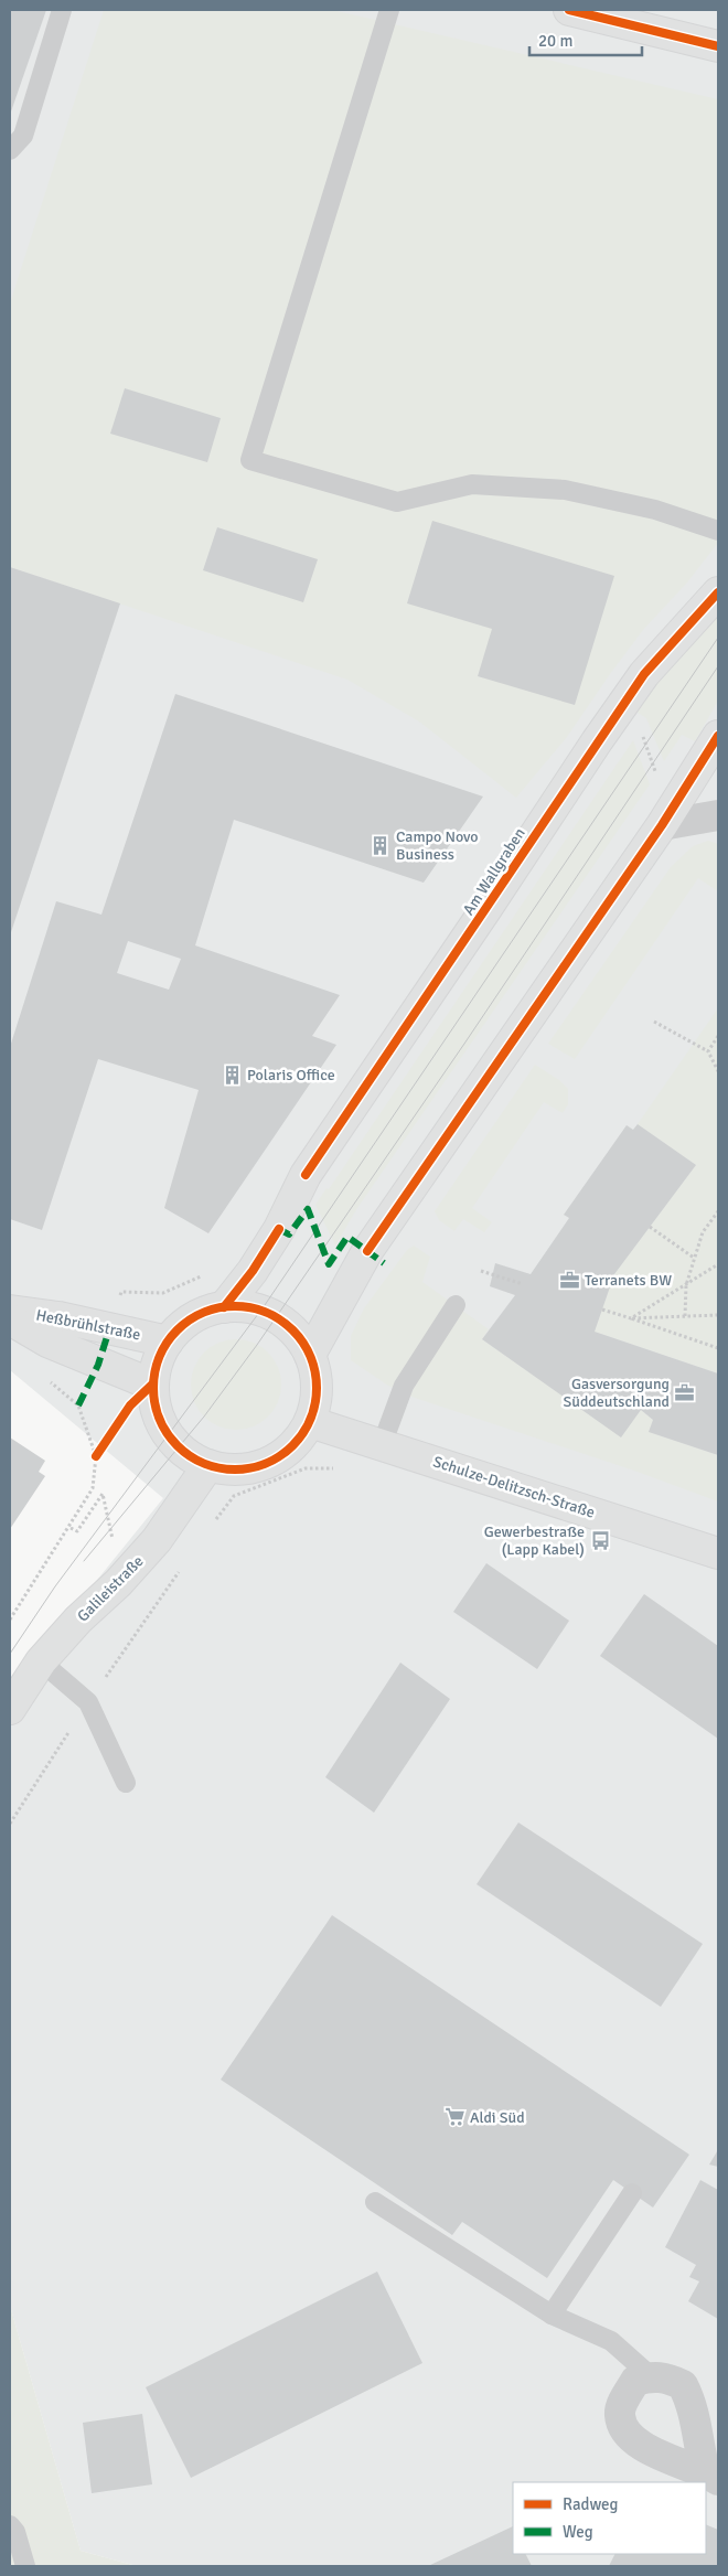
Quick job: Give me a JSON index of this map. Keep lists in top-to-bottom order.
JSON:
{
  "streets": {
    "street": [
      "Am Wallgraben",
      "Heßbrühlstraße",
      "Schulze-Delitzsch-Straße",
      "Galileistraße"
    ]
  },
  "crossings": [
    ["Am Wallgraben", "Heßbrühlstraße"],
    ["Am Wallgraben", "Schulze-Delitzsch-Straße"],
    ["Am Wallgraben", "Galileistraße"],
    ["Heßbrühlstraße", "Schulze-Delitzsch-Straße"],
    ["Heßbrühlstraße", "Galileistraße"],
    ["Schulze-Delitzsch-Straße", "Galileistraße"]
  ],
  "places": {
    "building": ["Campo Novo Business", "Polaris Office"],
    "office": ["Terranets BW", "Gasversorgung Süddeutschland"],
    "bus stop": ["Gewerbestraße (Lapp Kabel)"],
    "supermarket": ["Aldi Süd"]
  },
  "legend": ["Radweg", "Weg"],
  "scale_bar": "20 m"
}
